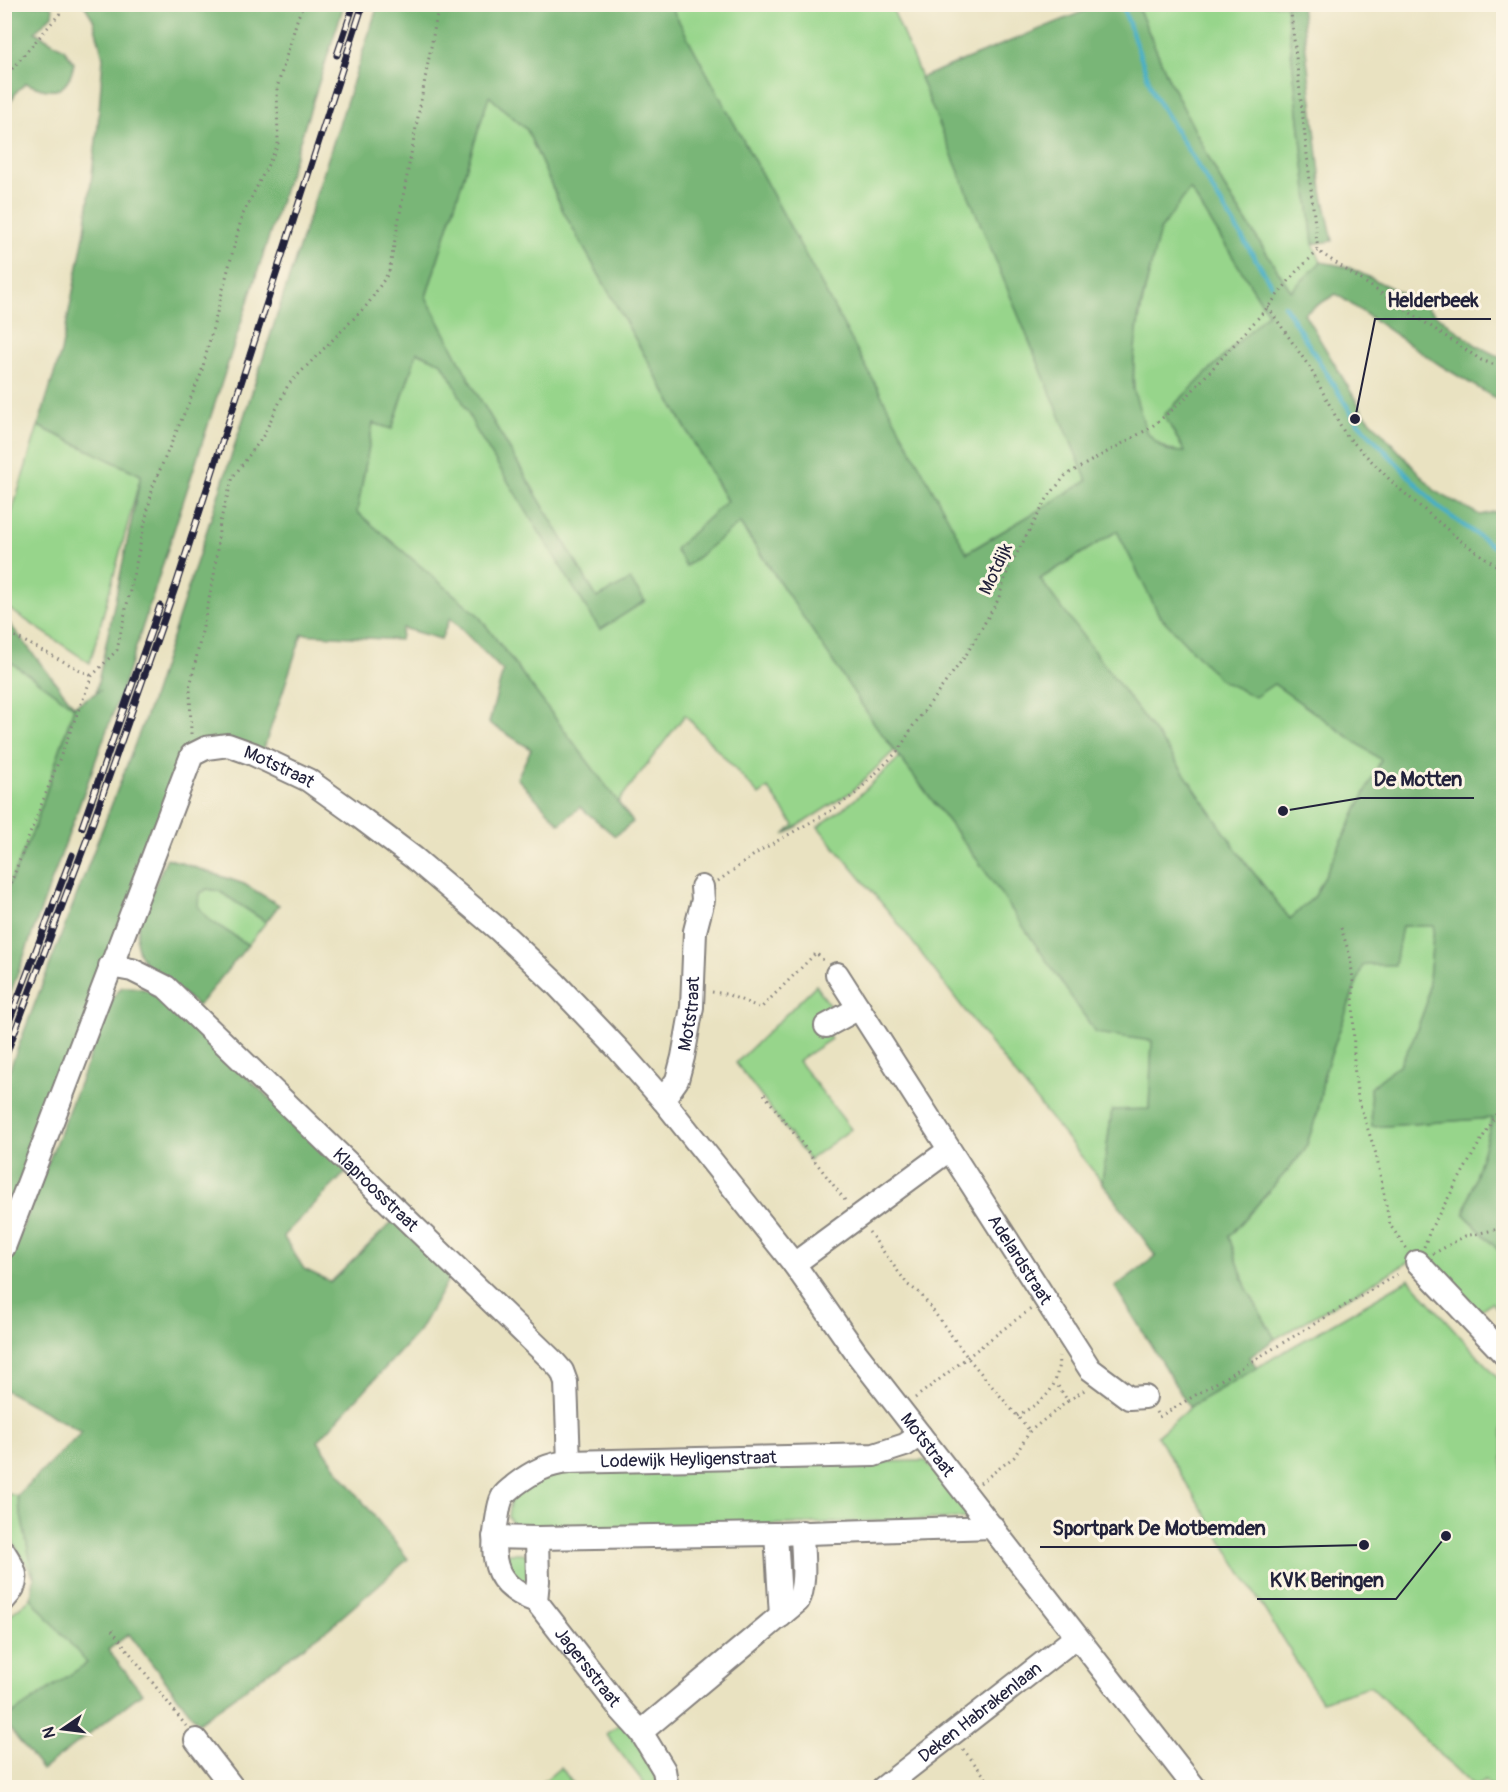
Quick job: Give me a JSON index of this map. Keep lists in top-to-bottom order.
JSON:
{
  "streets": {
    "street": [
      "Motstraat",
      "Klaproosstraat",
      "Adelardstraat",
      "Lodewijk Heyligenstraat",
      "Jagersstraat",
      "Deken Habrakenlaan"
    ],
    "path": ["Motdijk"]
  },
  "crossings": [
    ["Motdijk", "Motstraat"],
    ["Motstraat", "Lodewijk Heyligenstraat"],
    ["Motstraat", "Deken Habrakenlaan"],
    ["Klaproosstraat", "Lodewijk Heyligenstraat"],
    ["Lodewijk Heyligenstraat", "Jagersstraat"]
  ],
  "places": [
    "Helderbeek",
    "De Motten",
    "KVK Beringen",
    "Sportpark De Motbemden"
  ],
  "north": "left"
}
